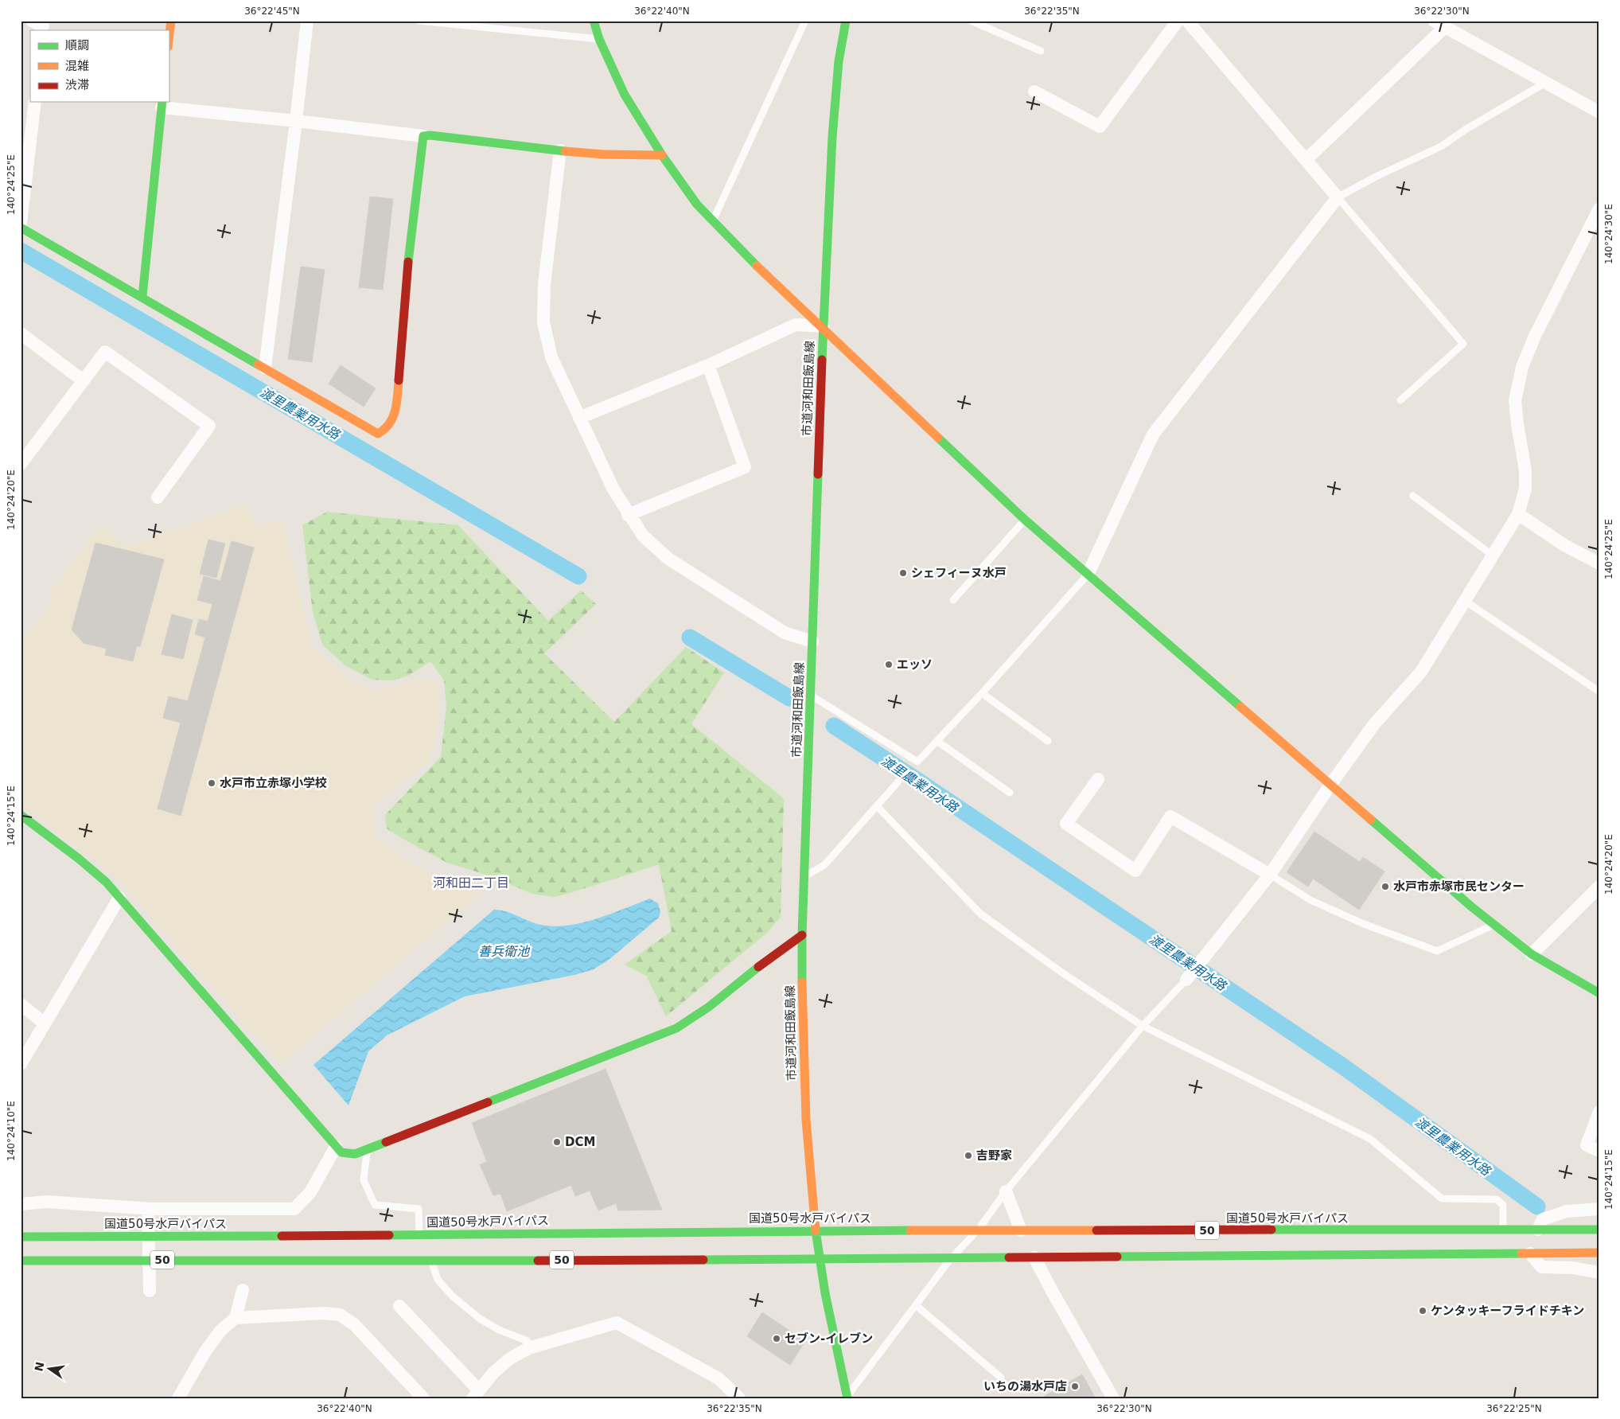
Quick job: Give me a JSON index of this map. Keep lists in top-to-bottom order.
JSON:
{
  "streets": {
    "main road": ["市道河和田飯島線", "国道50号水戸バイパス", "50"]
  },
  "crossings": [
    ["市道河和田飯島線", "国道50号水戸バイパス"],
    ["市道河和田飯島線", "50"]
  ],
  "districts": ["河和田二丁目"],
  "water": ["渡里農業用水路", "善兵衛池"],
  "places": [
    "シェフィーヌ水戸",
    "エッソ",
    "水戸市立赤塚小学校",
    "水戸市赤塚市民センター",
    "DCM",
    "吉野家",
    "ケンタッキーフライドチキン",
    "セブン-イレブン",
    "いちの湯水戸店"
  ],
  "legend": ["順調", "混雑", "渋滞"],
  "north": "left",
  "coordinates": [
    "36°22'45\"N",
    "36°22'40\"N",
    "36°22'35\"N",
    "36°22'30\"N",
    "140°24'25\"E",
    "140°24'30\"E",
    "140°24'20\"E",
    "140°24'15\"E",
    "140°24'10\"E",
    "36°22'25\"N"
  ]
}
